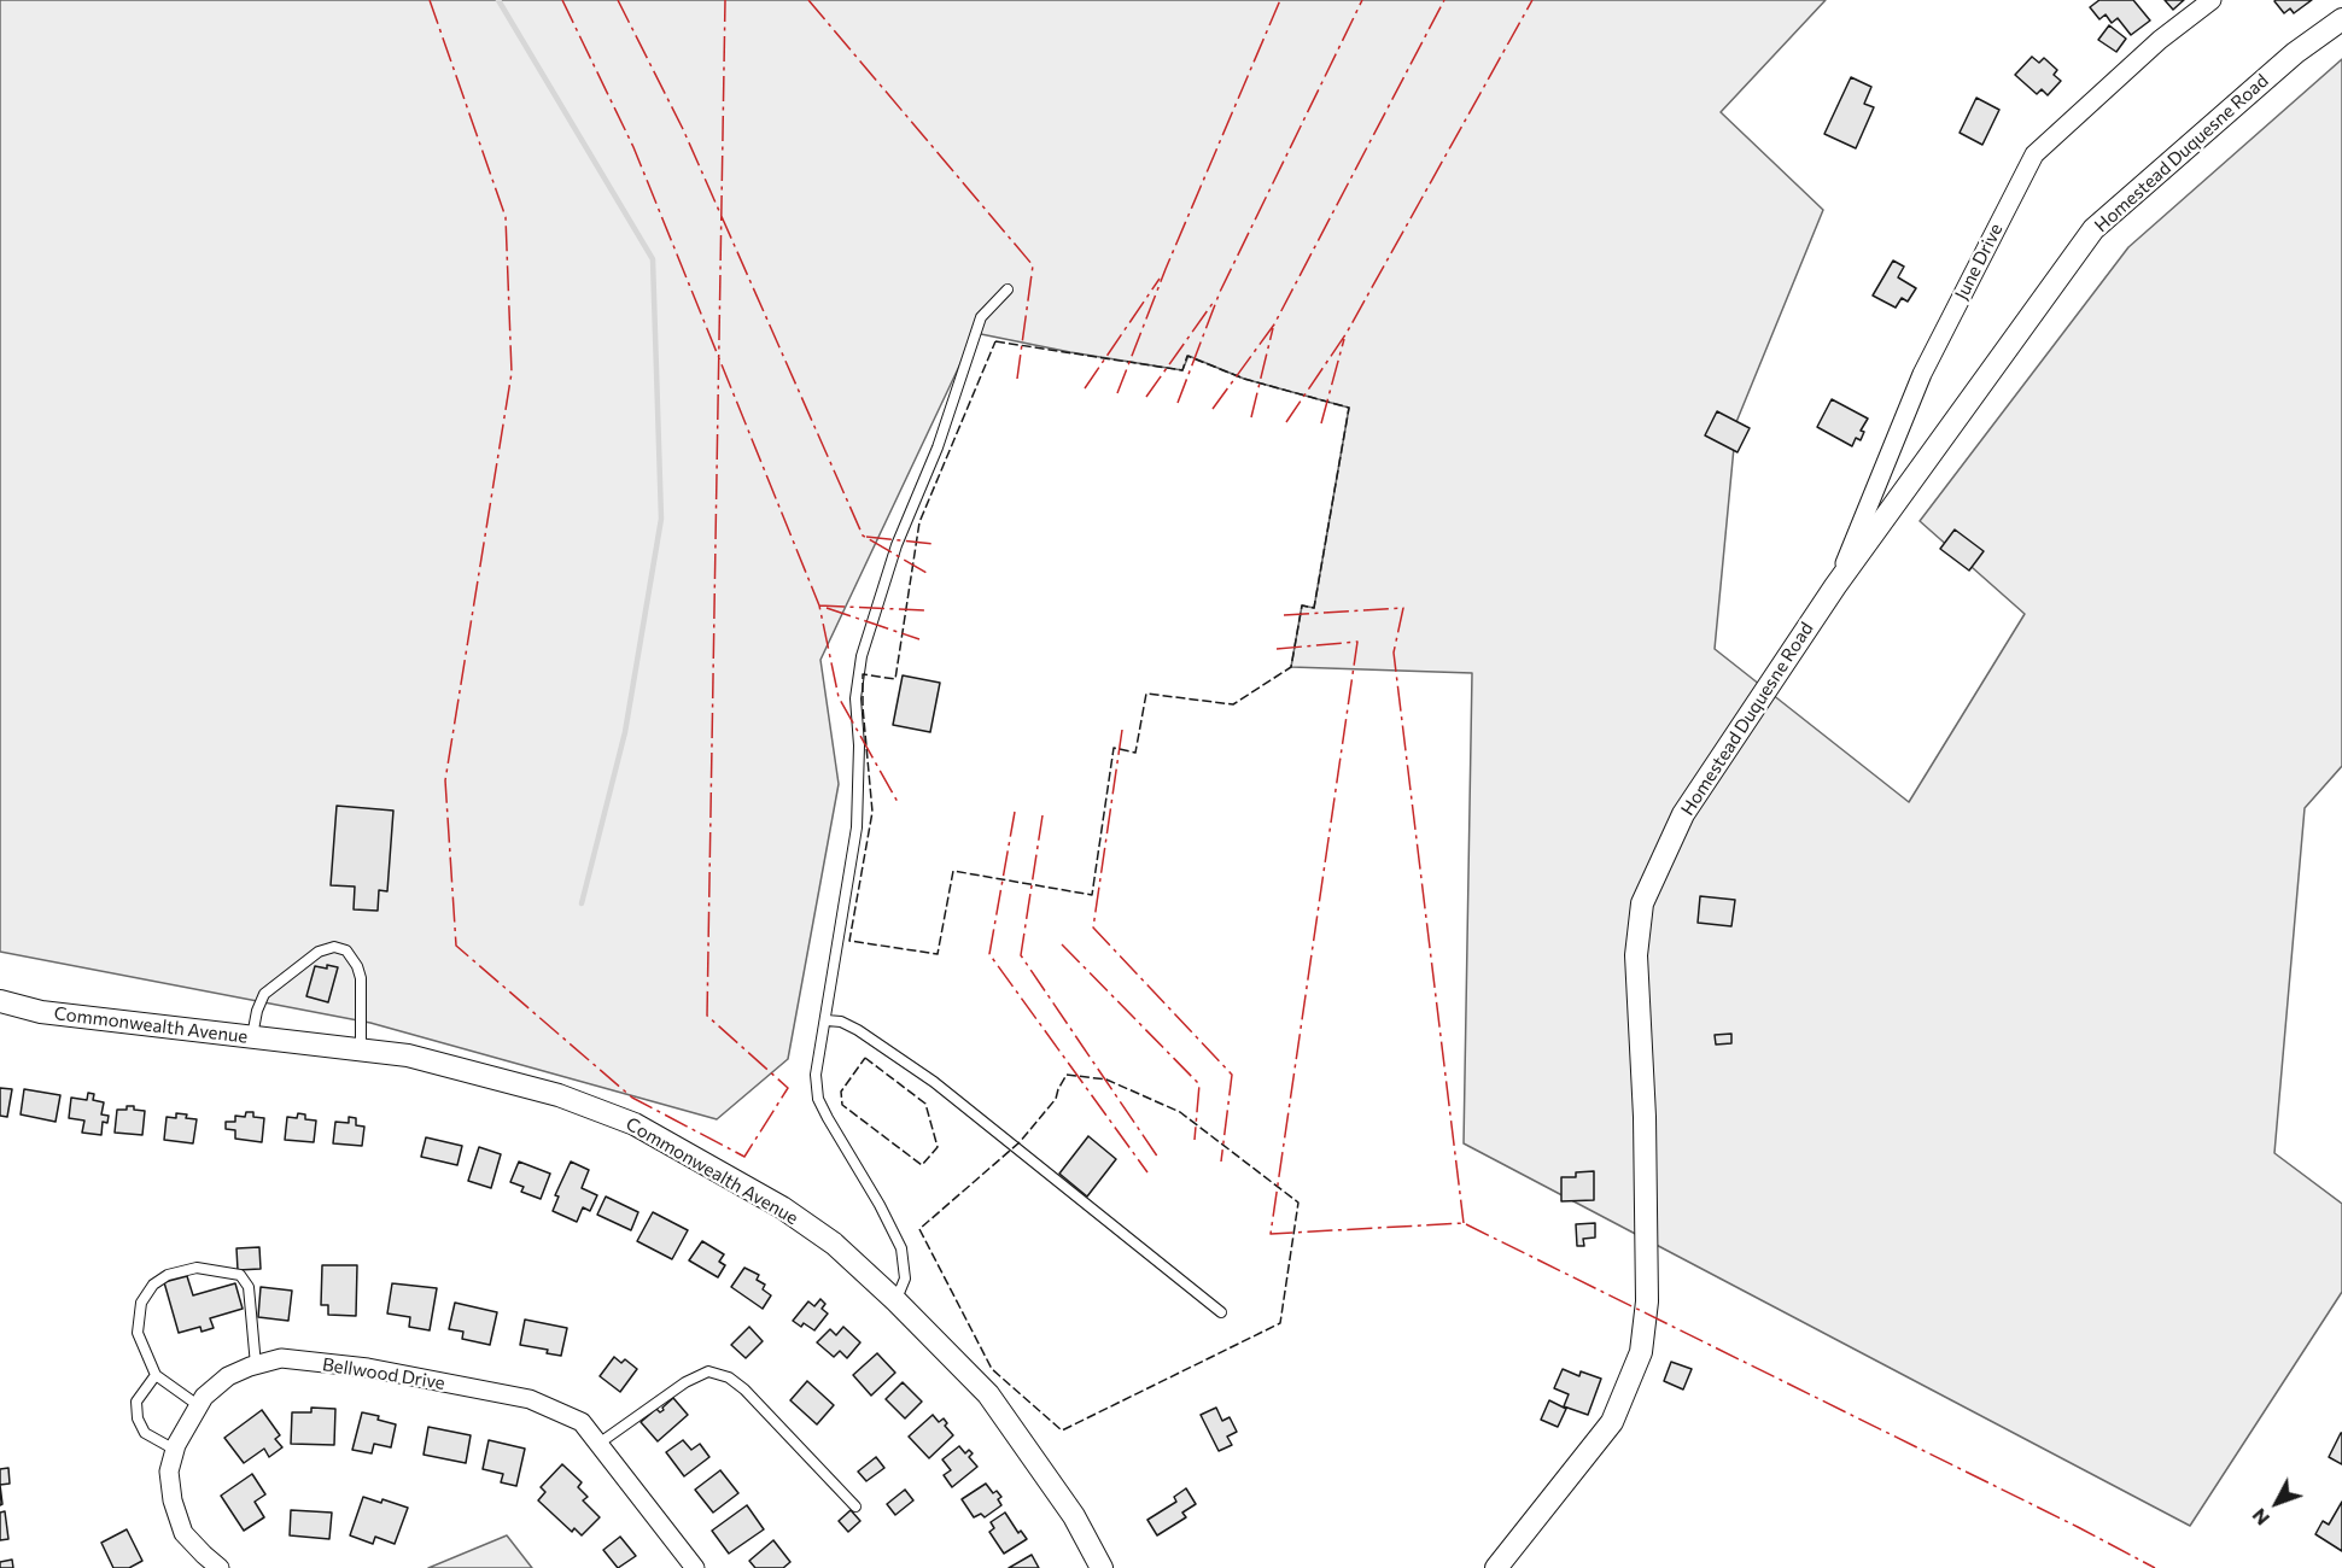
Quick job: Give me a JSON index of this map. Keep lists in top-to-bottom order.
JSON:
{
  "streets": {
    "street": [
      "Homestead Duquesne Road",
      "June Drive",
      "Commonwealth Avenue",
      "Bellwood Drive"
    ]
  },
  "crossings": [
    ["Homestead Duquesne Road", "June Drive"]
  ],
  "north": "bottom left"
}
